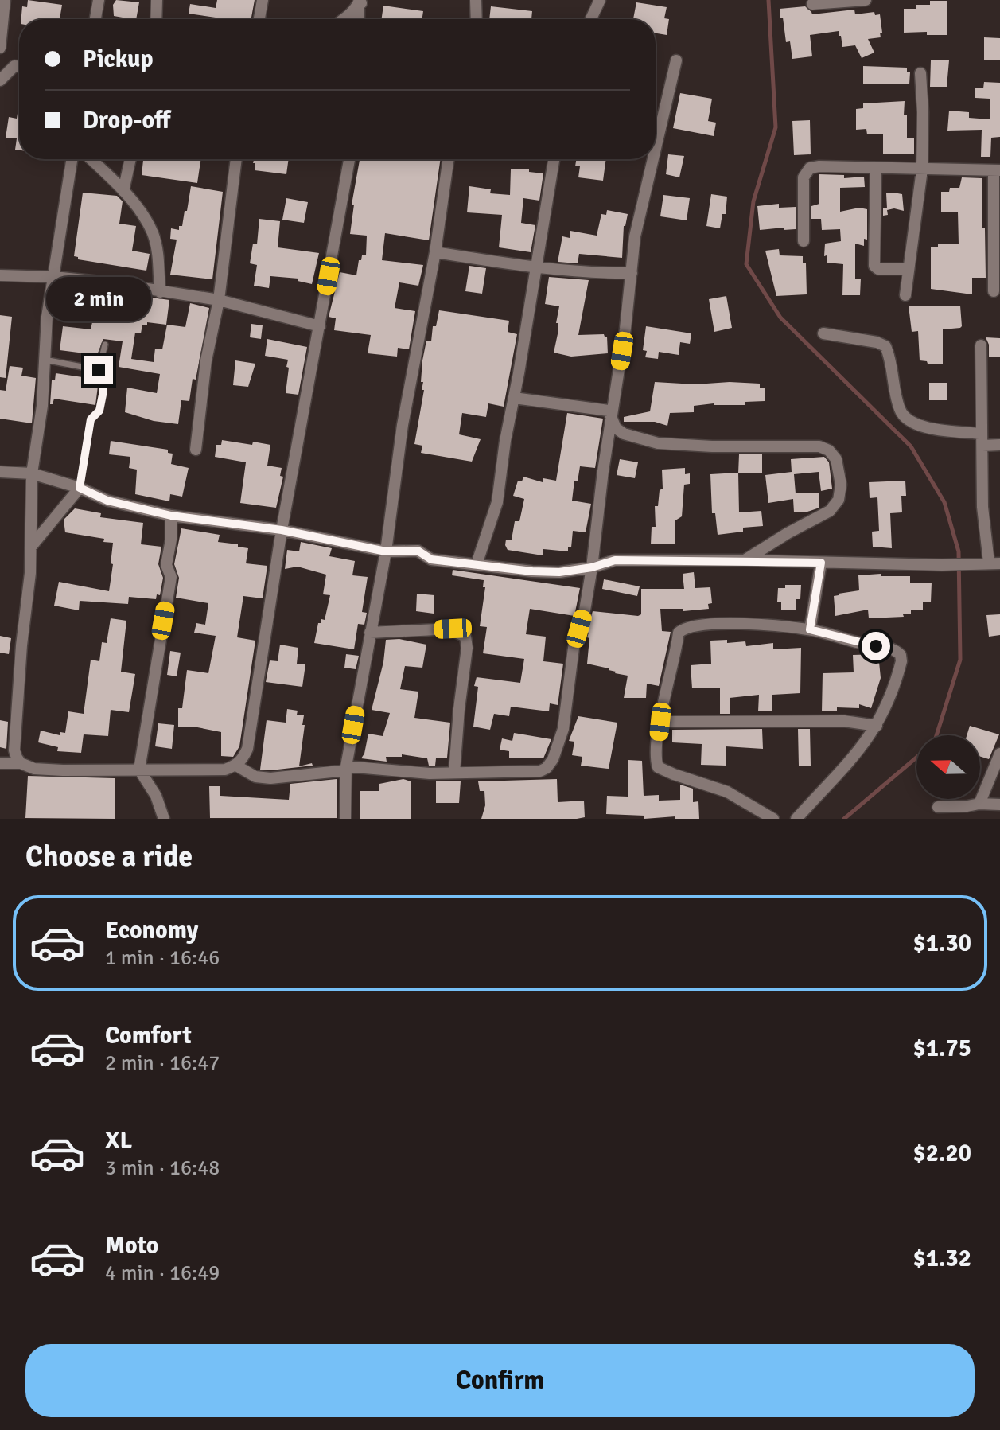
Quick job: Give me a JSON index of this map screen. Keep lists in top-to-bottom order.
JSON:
{
  "north": "left",
  "page": {
    "banner": ["Pickup", "Drop-off"],
    "bubble": "2 min",
    "heading": "Choose a ride",
    "list": [
      {
        "name": "Economy",
        "note": "1 min · 16:46",
        "value": "$1.30"
      },
      {
        "name": "Comfort",
        "note": "2 min · 16:47",
        "value": "$1.75"
      },
      {
        "name": "XL",
        "note": "3 min · 16:48",
        "value": "$2.20"
      },
      {
        "name": "Moto",
        "note": "4 min · 16:49",
        "value": "$1.32"
      }
    ],
    "buttons": "Confirm"
  }
}
